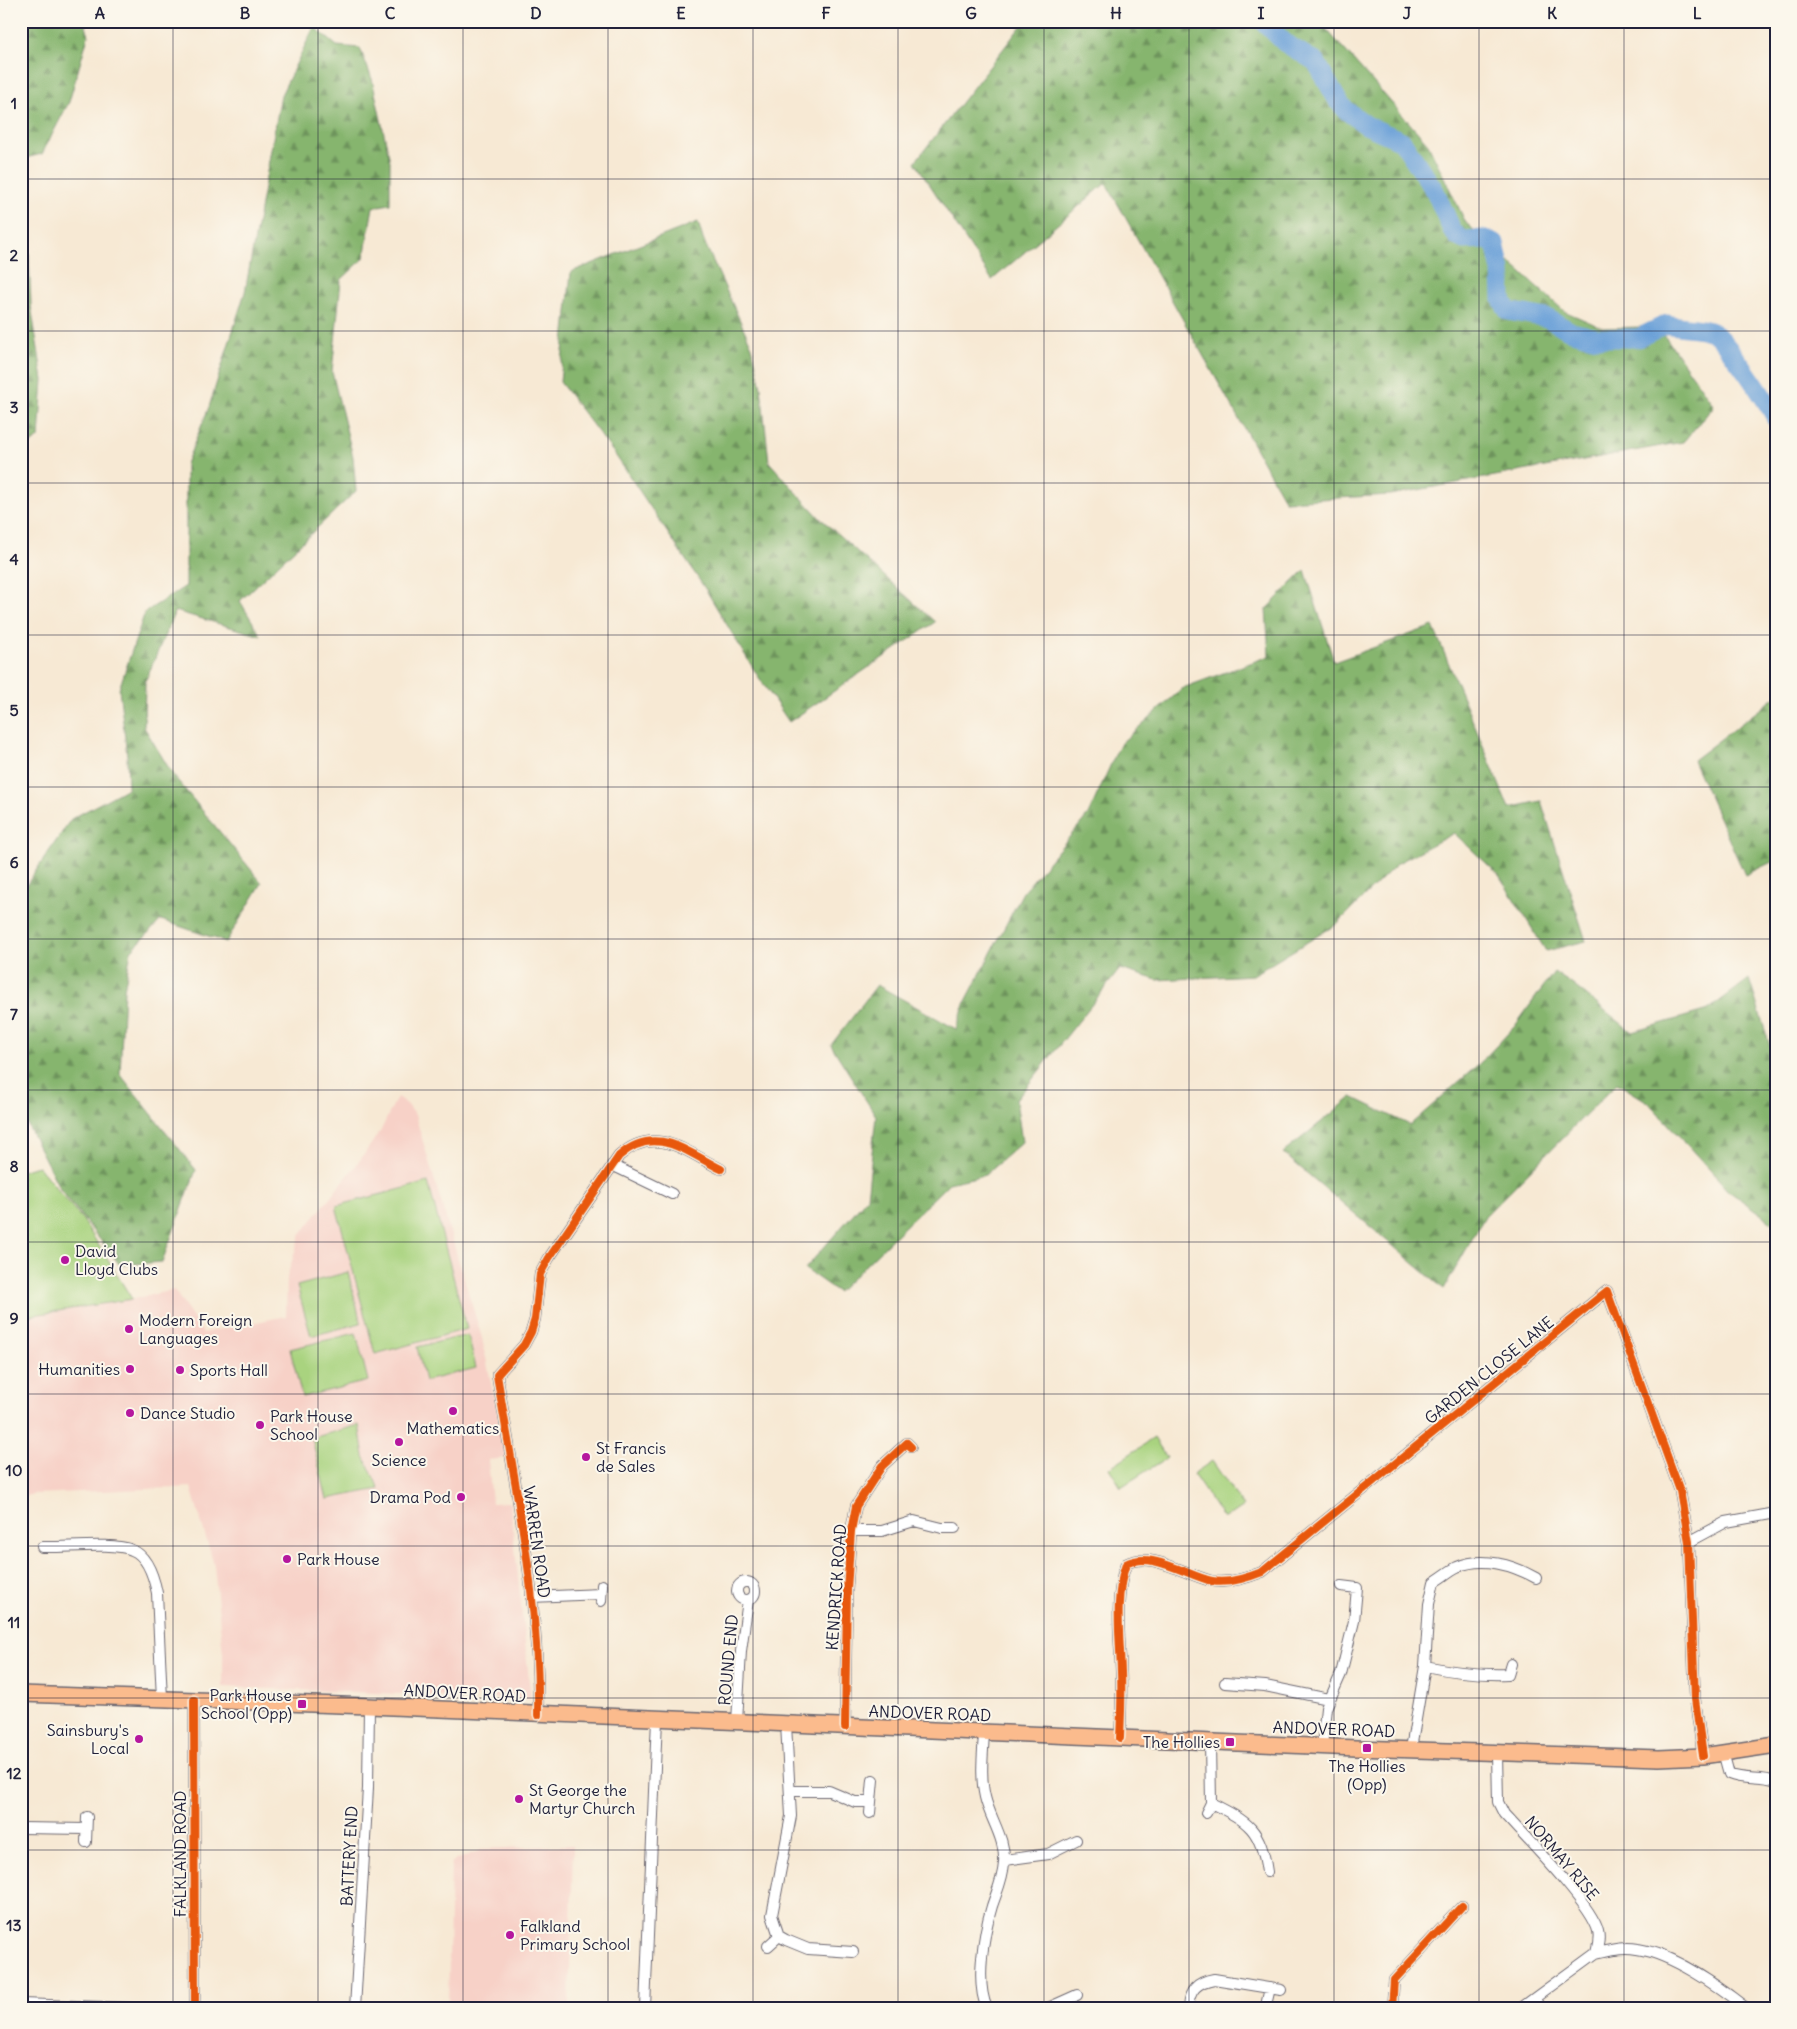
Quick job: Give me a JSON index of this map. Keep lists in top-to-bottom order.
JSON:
{
  "streets": {
    "main road": ["ANDOVER ROAD"],
    "street": [
      "GARDEN CLOSE LANE",
      "WARREN ROAD",
      "KENDRICK ROAD",
      "ROUND END",
      "FALKLAND ROAD",
      "BATTERY END",
      "NORMAY RISE"
    ]
  },
  "crossings": [
    ["GARDEN CLOSE LANE", "ANDOVER ROAD"],
    ["WARREN ROAD", "ANDOVER ROAD"],
    ["KENDRICK ROAD", "ANDOVER ROAD"],
    ["ROUND END", "ANDOVER ROAD"],
    ["ANDOVER ROAD", "FALKLAND ROAD"],
    ["ANDOVER ROAD", "BATTERY END"],
    ["ANDOVER ROAD", "NORMAY RISE"]
  ],
  "places": {
    "other": [
      "David Lloyd Clubs",
      "Modern Foreign Languages",
      "Humanities",
      "Sports Hall",
      "Mathematics",
      "Dance Studio",
      "Park House School",
      "Science",
      "St Francis de Sales",
      "Drama Pod",
      "Park House",
      "Sainsbury's Local",
      "St George the Martyr Church",
      "Falkland Primary School"
    ],
    "transit": ["Park House School (Opp)", "The Hollies", "The Hollies (Opp)"]
  },
  "grid": {
    "columns": [
      "A",
      "B",
      "C",
      "D",
      "E",
      "F",
      "G",
      "H",
      "I",
      "J",
      "K",
      "L"
    ],
    "rows": [
      "1",
      "2",
      "3",
      "4",
      "5",
      "6",
      "7",
      "8",
      "9",
      "10",
      "11",
      "12",
      "13"
    ]
  }
}
